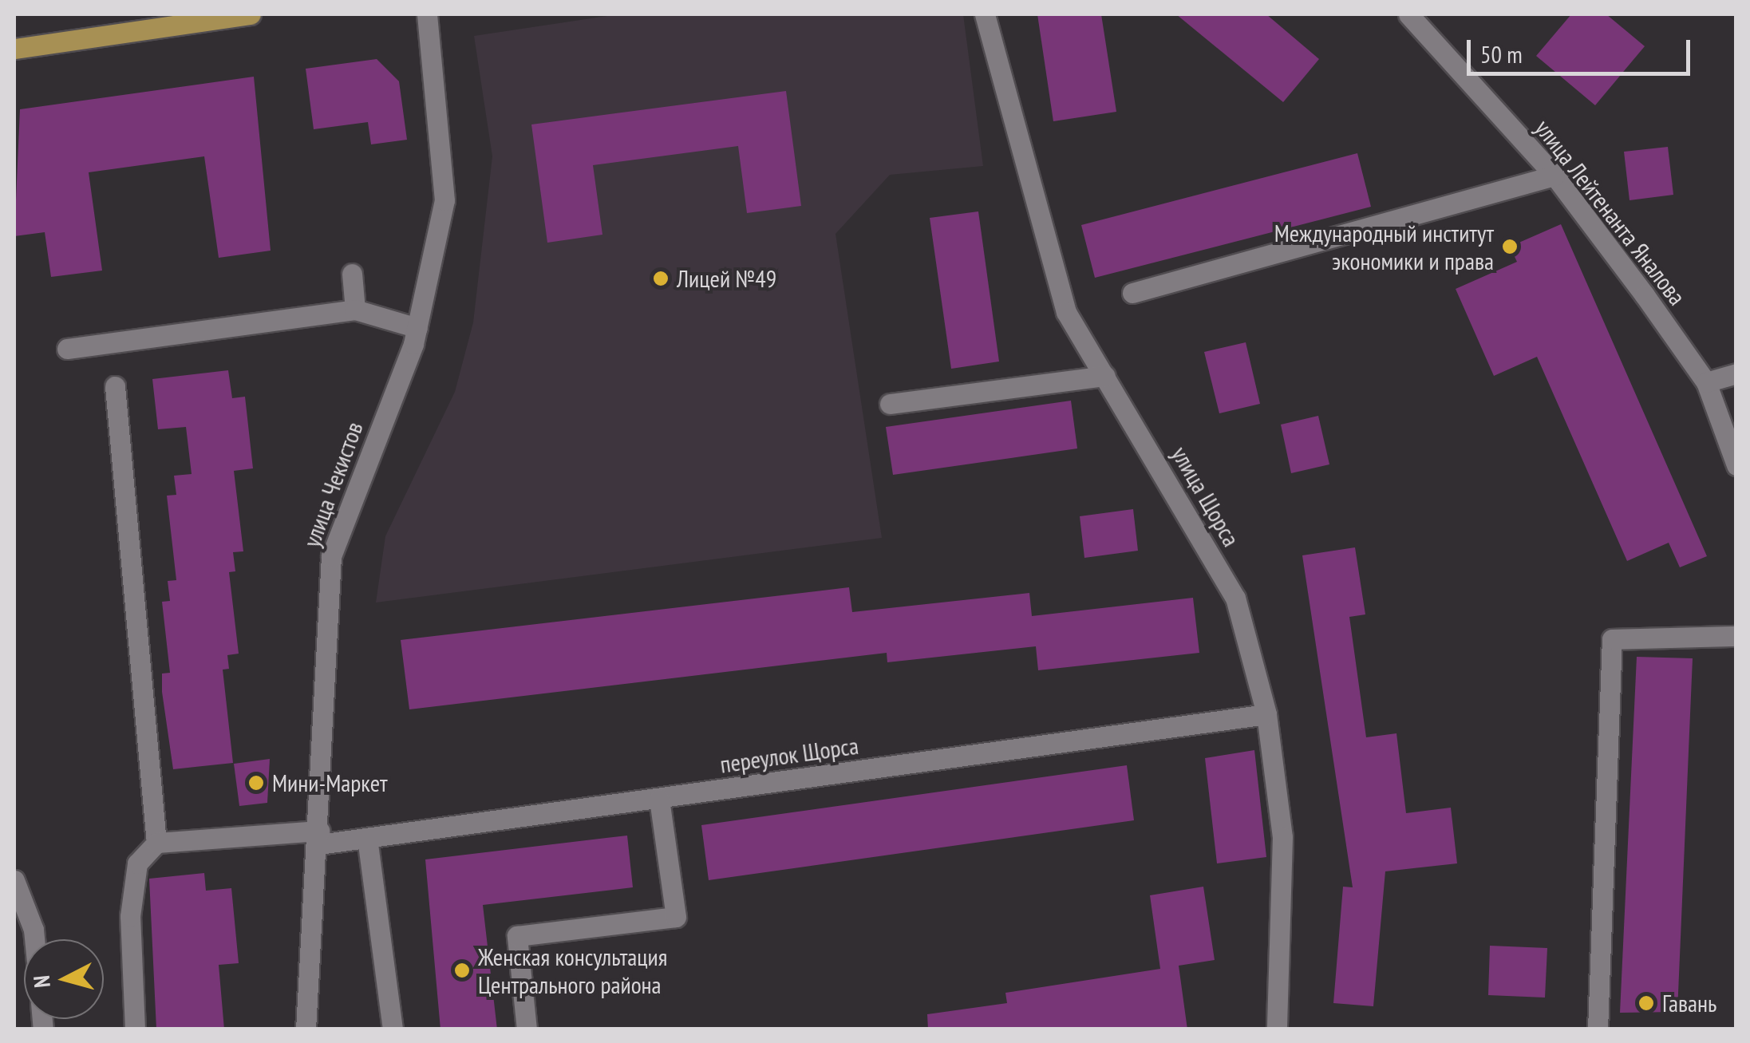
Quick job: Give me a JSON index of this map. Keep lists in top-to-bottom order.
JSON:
{
  "streets": {
    "street": [
      "улица Лейтенанта Яналова",
      "улица Чекистов",
      "улица Щорса",
      "переулок Щорса"
    ]
  },
  "crossings": [
    ["улица Чекистов", "переулок Щорса"],
    ["улица Щорса", "переулок Щорса"]
  ],
  "places": [
    "Международный институт экономики и права",
    "Лицей №49",
    "Мини-Маркет",
    "Женская консультация Центрального района",
    "Гавань"
  ],
  "scale_bar": "50 m",
  "north": "left"
}
